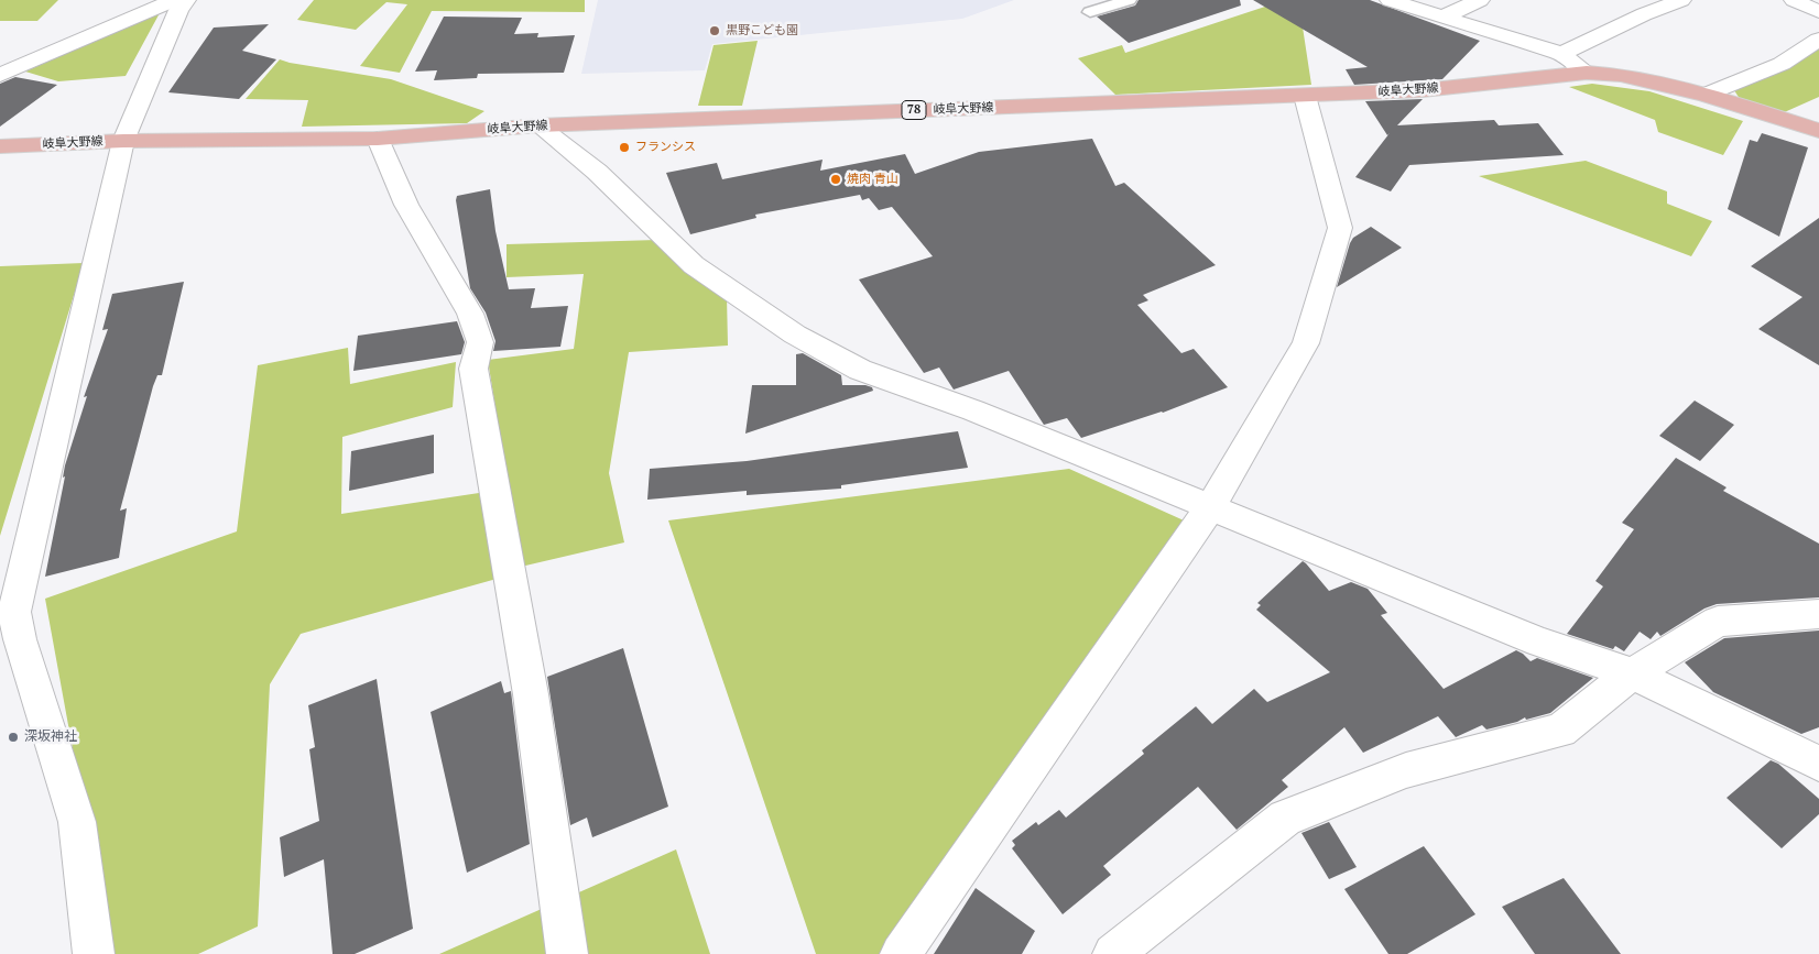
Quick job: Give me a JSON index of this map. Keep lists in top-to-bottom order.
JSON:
{
  "streets": {
    "main road": ["岐阜大野線", "78"]
  },
  "places": [
    "黒野こども園",
    "フランシス",
    "焼肉 青山",
    "深坂神社"
  ]
}
